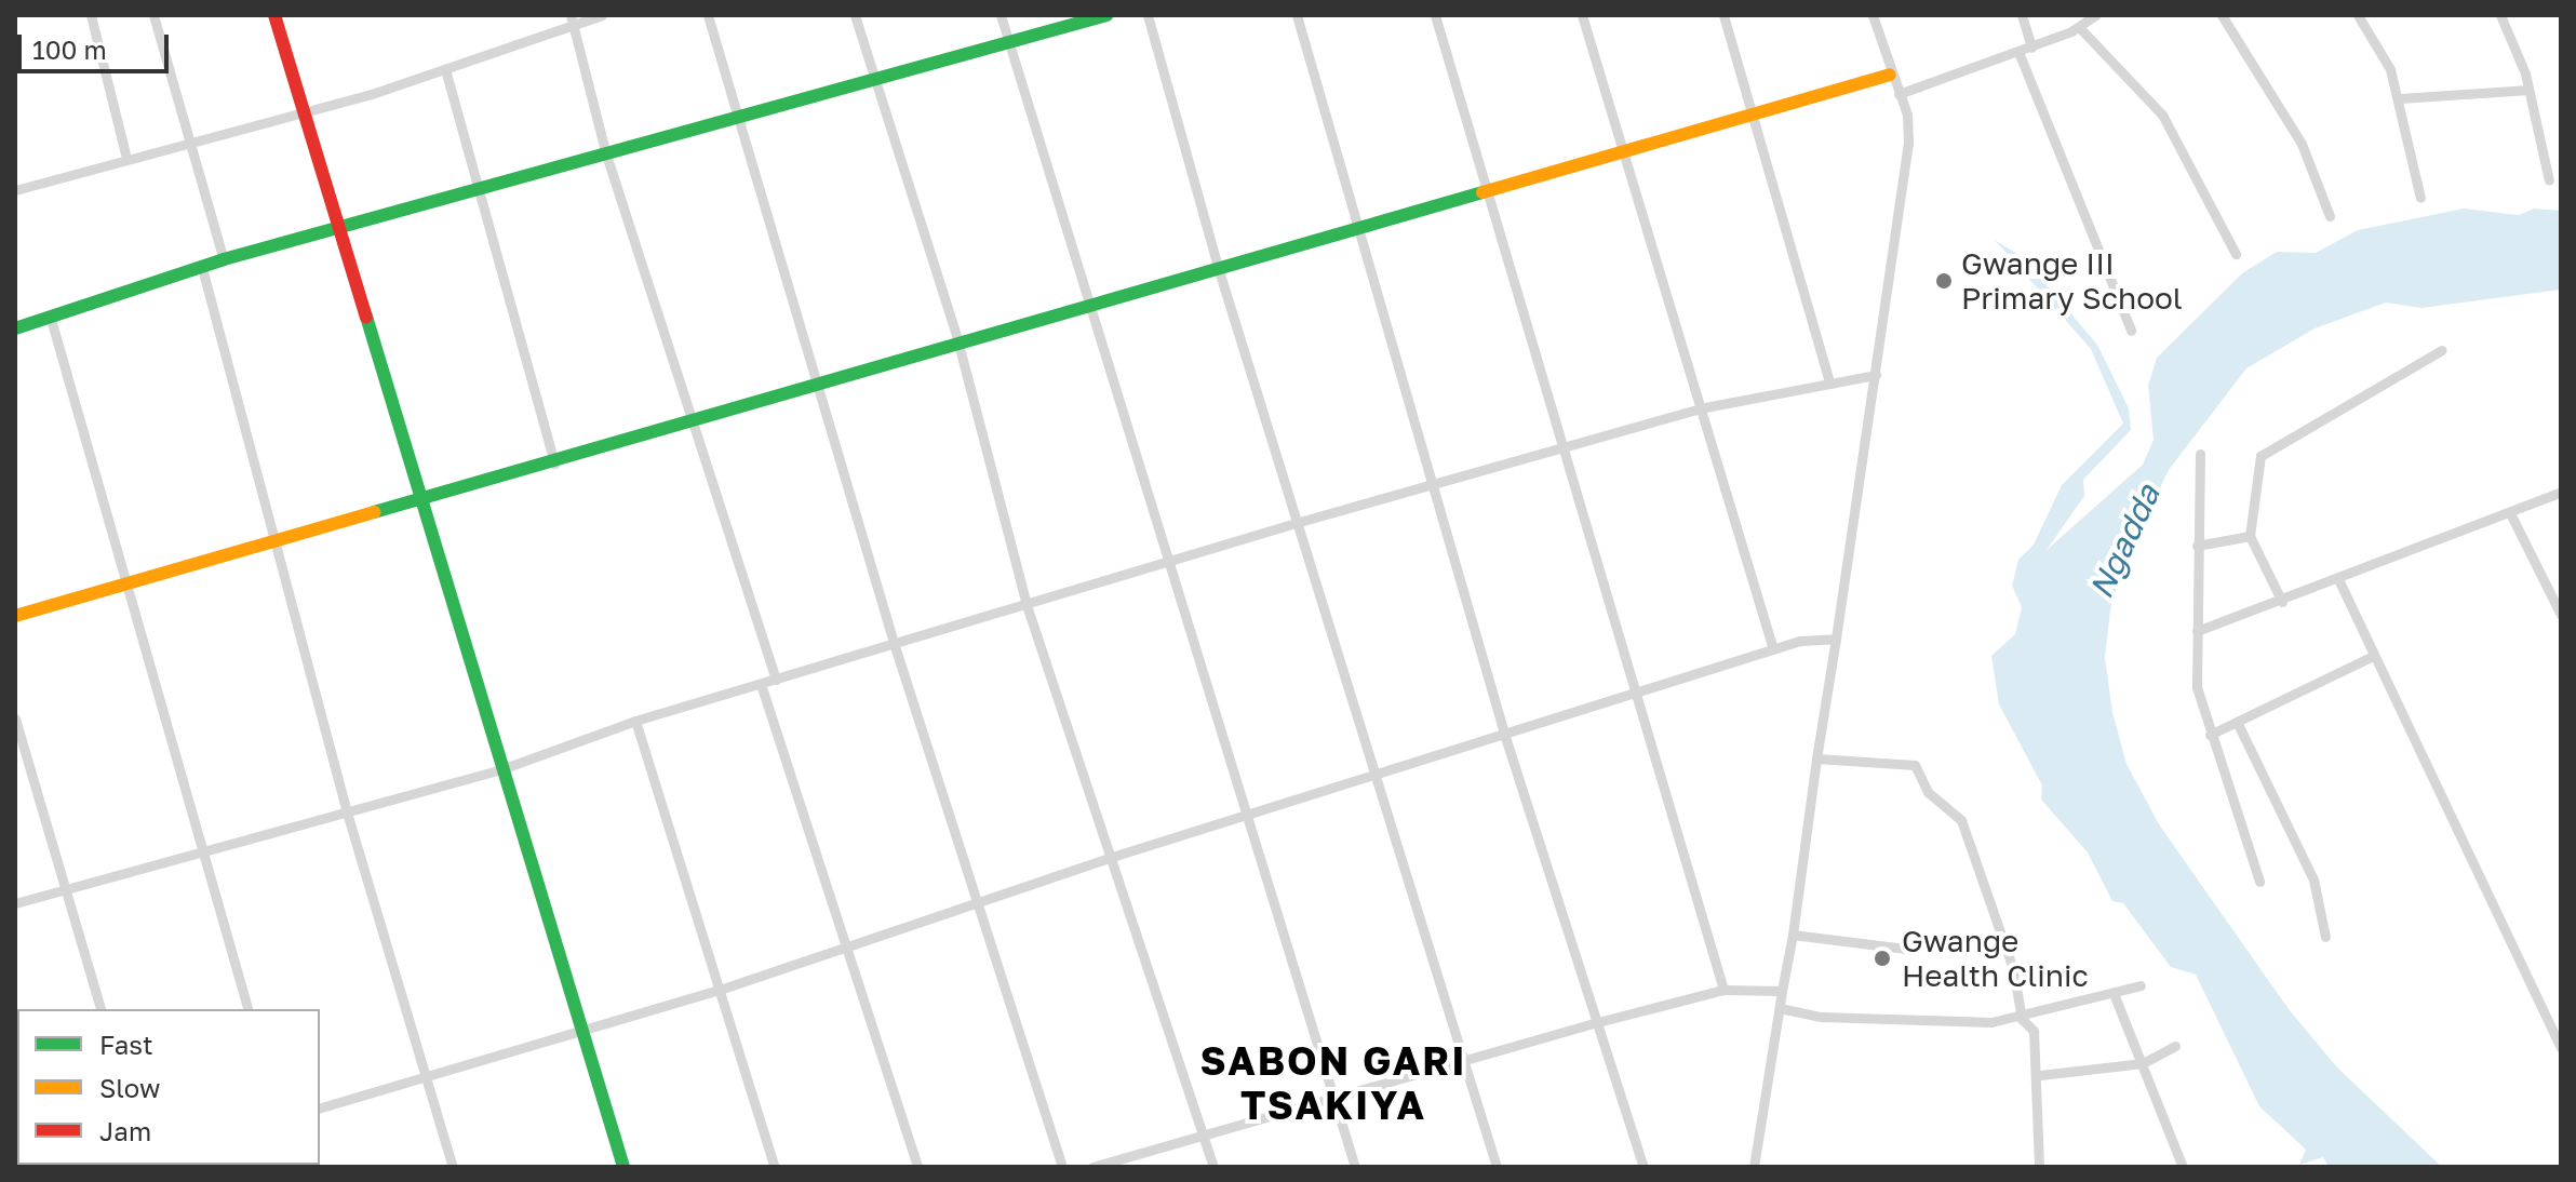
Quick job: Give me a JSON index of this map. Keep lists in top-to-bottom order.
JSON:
{
  "districts": ["SABON GARI TSAKIYA"],
  "water": ["Ngadda"],
  "places": ["Gwange III Primary School", "Gwange Health Clinic"],
  "legend": ["Fast", "Slow", "Jam"],
  "scale_bar": "100 m"
}
